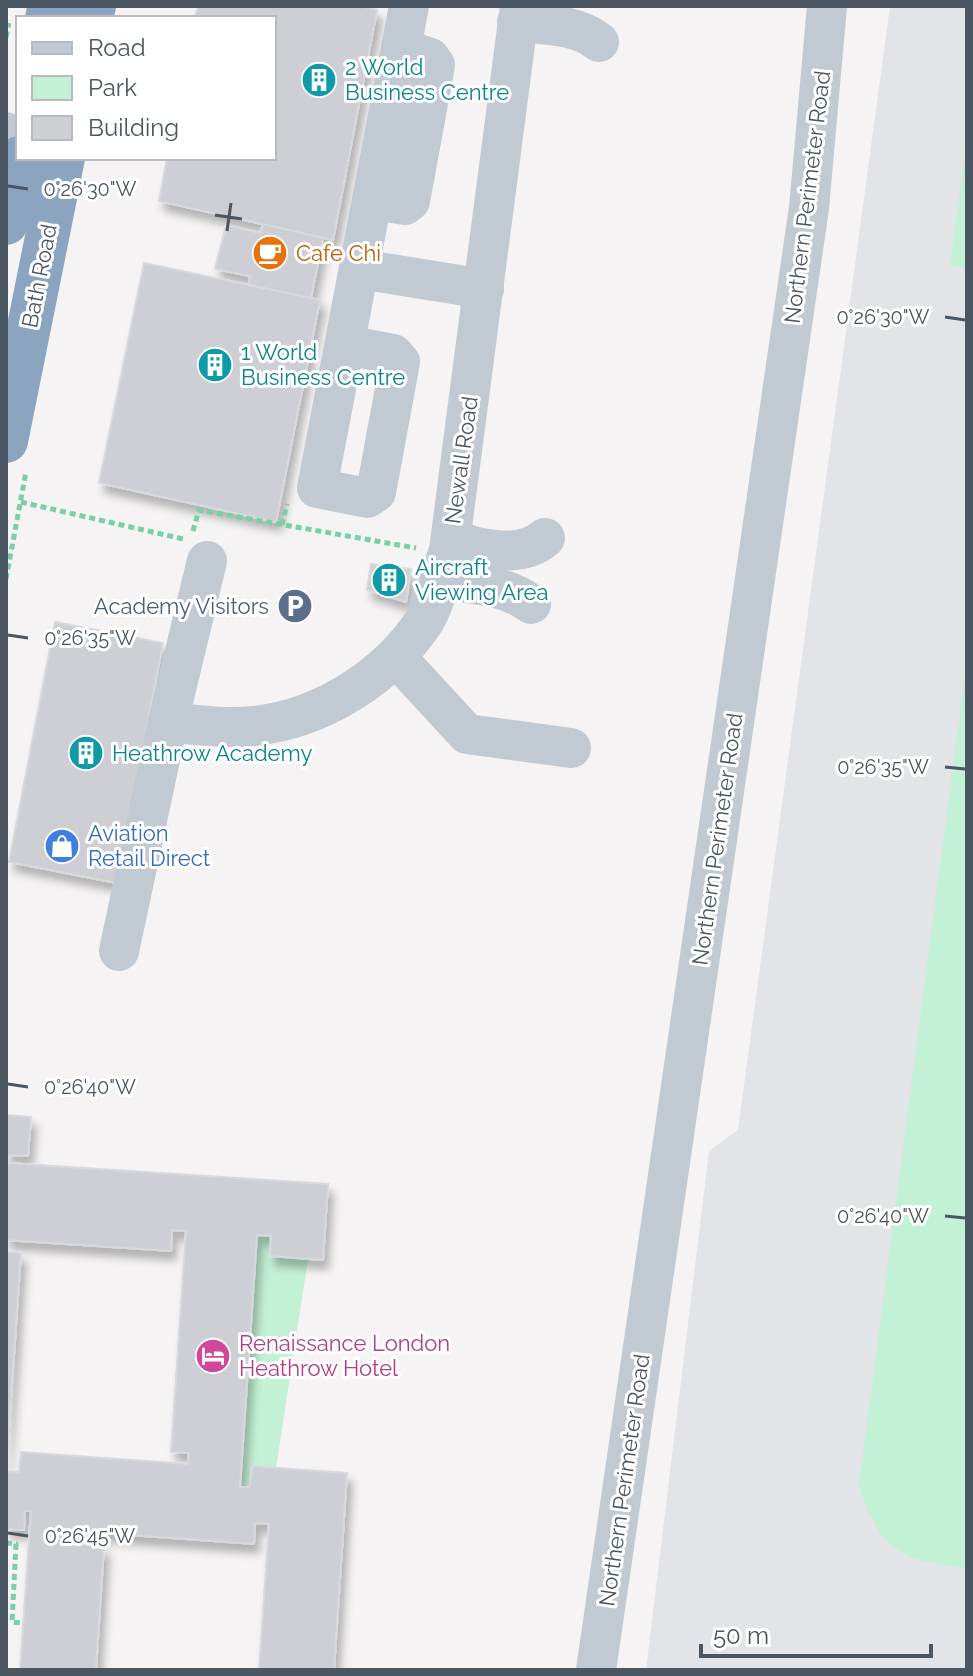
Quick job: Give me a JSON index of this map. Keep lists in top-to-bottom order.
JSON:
{
  "streets": {
    "highway": ["Bath Road"],
    "street": ["Northern Perimeter Road", "Newall Road"]
  },
  "places": {
    "building": [
      "2 World Business Centre",
      "1 World Business Centre",
      "Aircraft Viewing Area",
      "Heathrow Academy"
    ],
    "cafe": ["Cafe Chi"],
    "parking": ["Academy Visitors"],
    "shop": ["Aviation Retail Direct"],
    "hotel": ["Renaissance London Heathrow Hotel"]
  },
  "legend": ["Road", "Park", "Building"],
  "scale_bar": "50 m",
  "coordinates": [
    "0°26'30\"W",
    "0°26'35\"W",
    "0°26'40\"W",
    "0°26'45\"W"
  ]
}
